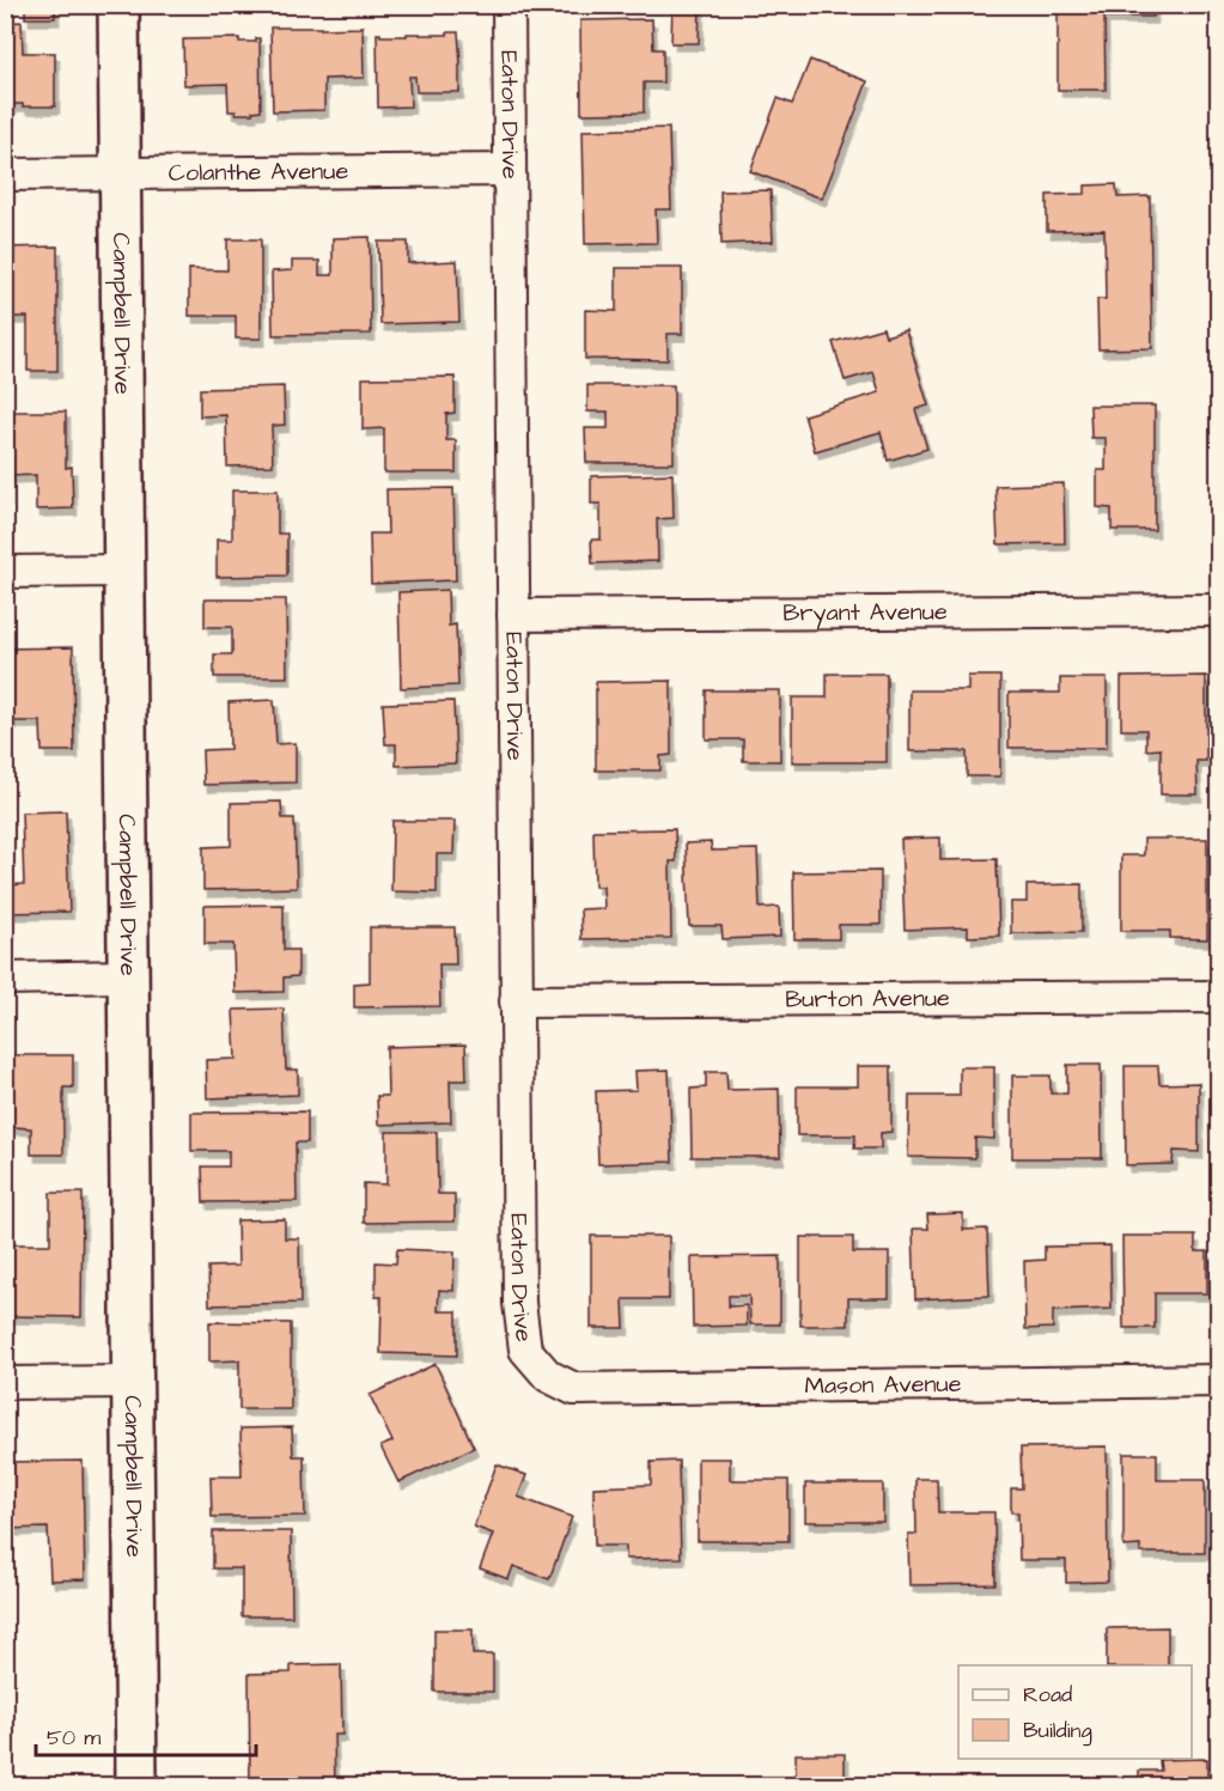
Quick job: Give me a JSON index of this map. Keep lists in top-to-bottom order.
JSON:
{
  "streets": {
    "street": [
      "Eaton Drive",
      "Colanthe Avenue",
      "Campbell Drive",
      "Bryant Avenue",
      "Burton Avenue",
      "Mason Avenue"
    ]
  },
  "crossings": [
    ["Eaton Drive", "Colanthe Avenue"],
    ["Eaton Drive", "Bryant Avenue"],
    ["Eaton Drive", "Burton Avenue"],
    ["Eaton Drive", "Mason Avenue"],
    ["Colanthe Avenue", "Campbell Drive"]
  ],
  "legend": ["Road", "Building"],
  "scale_bar": "50 m"
}
